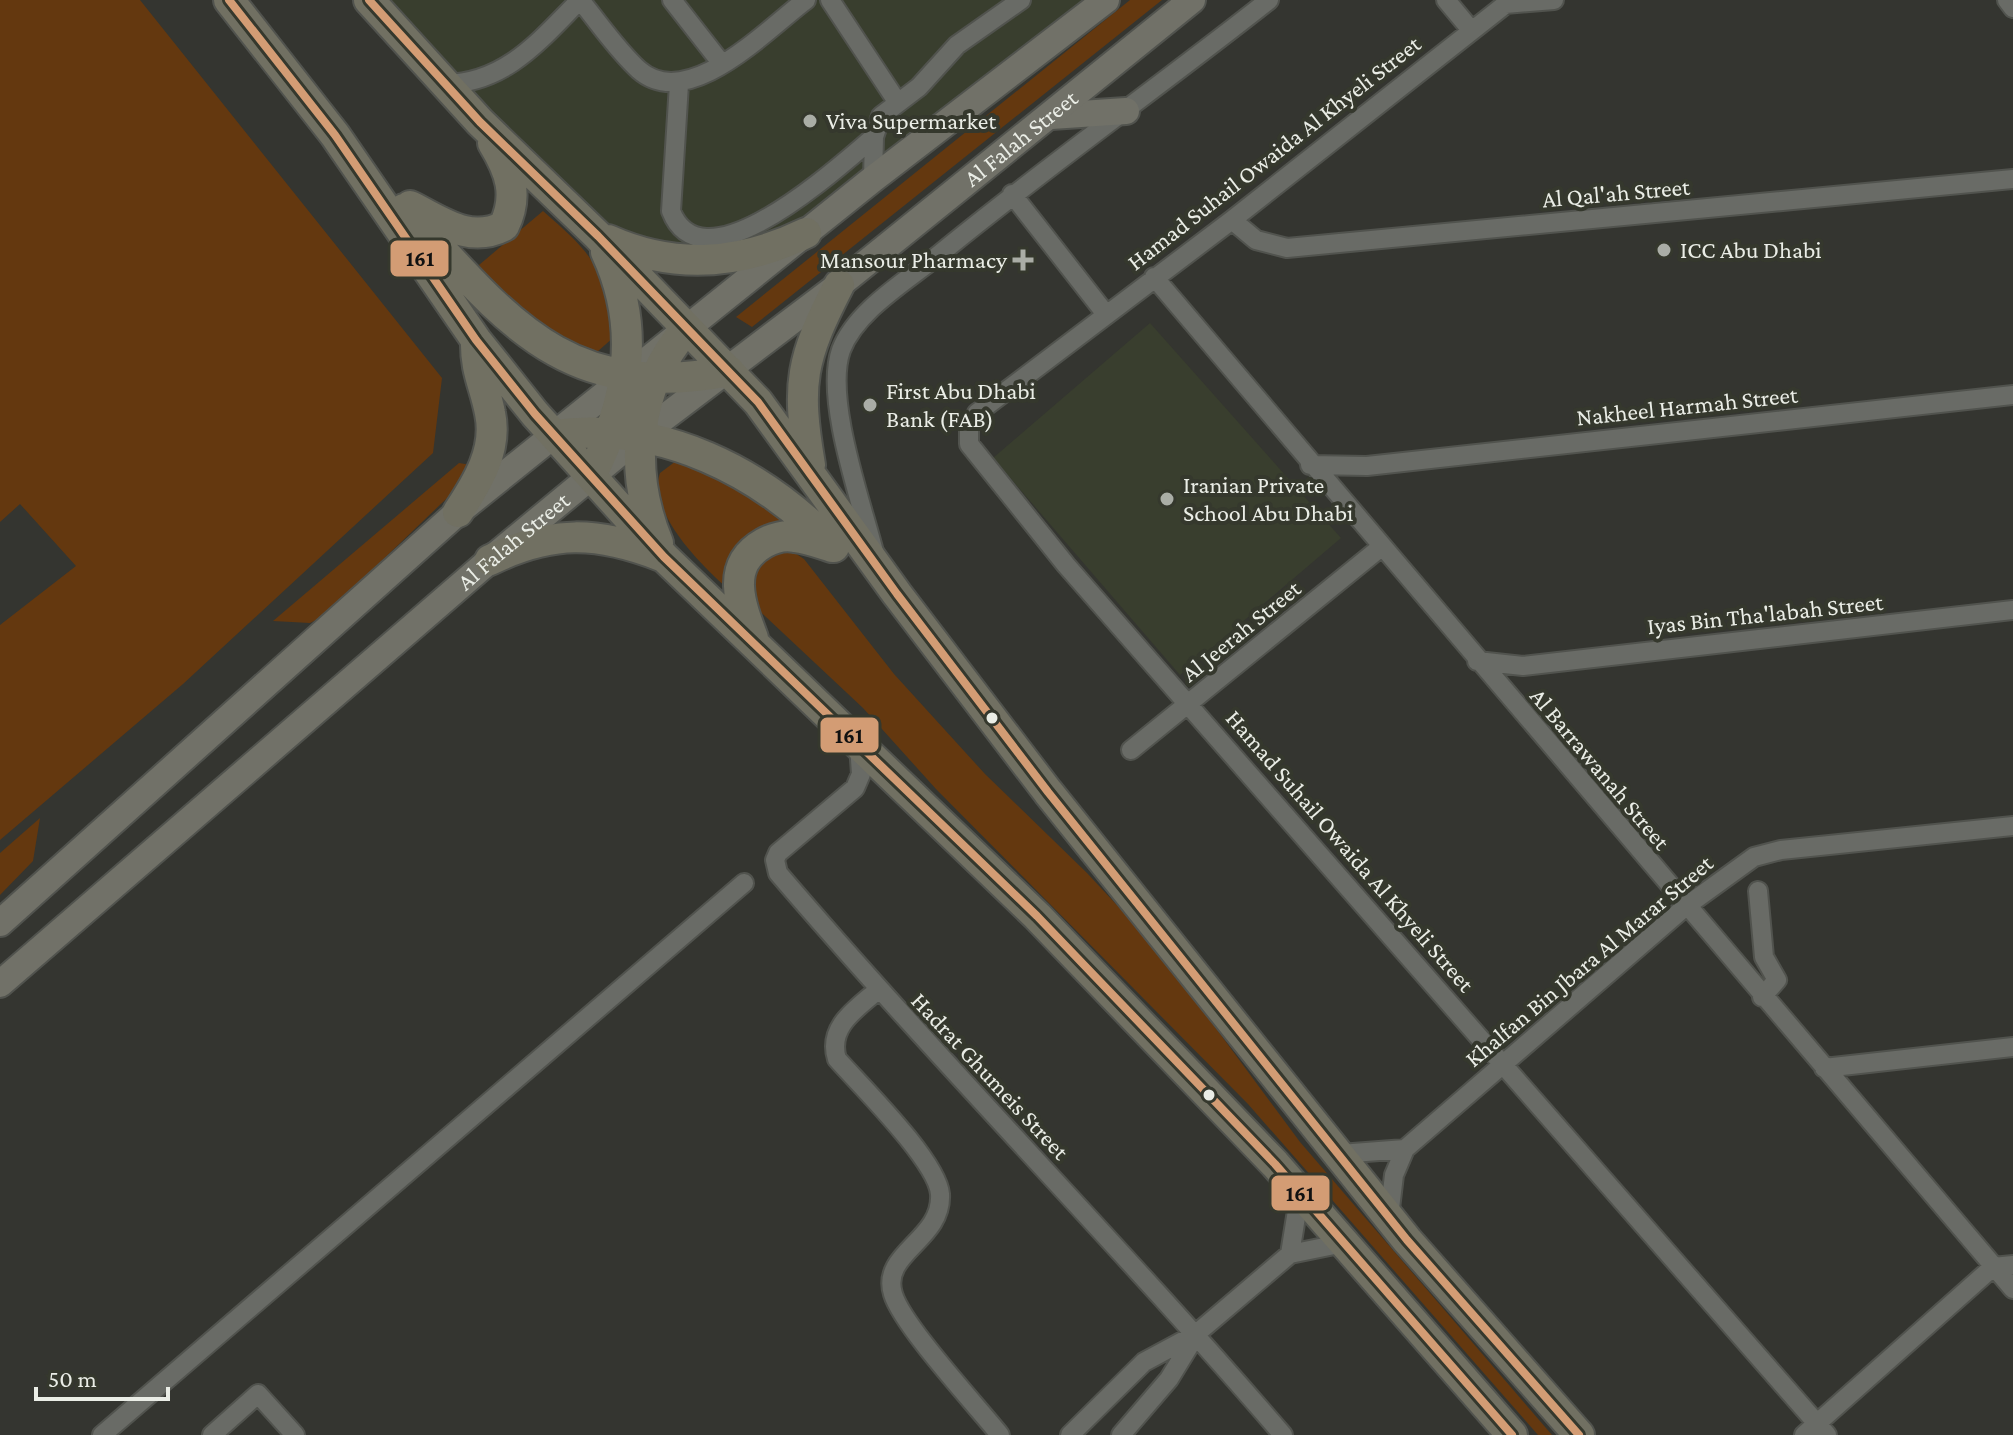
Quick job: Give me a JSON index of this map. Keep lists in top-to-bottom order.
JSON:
{
  "streets": {
    "main road": ["Al Falah Street"],
    "street": [
      "Hamad Suhail Owaida Al Khyeli Street",
      "Al Qal'ah Street",
      "Nakheel Harmah Street",
      "Iyas Bin Tha'labah Street",
      "Al Jeerah Street",
      "Al Barrawanah Street",
      "Khalfan Bin Jbara Al Marar Street",
      "Hadrat Ghumeis Street"
    ]
  },
  "crossings": [
    ["Hamad Suhail Owaida Al Khyeli Street", "Al Qal'ah Street"],
    ["Hamad Suhail Owaida Al Khyeli Street", "Al Jeerah Street"],
    ["Hamad Suhail Owaida Al Khyeli Street", "Al Barrawanah Street"],
    ["Hamad Suhail Owaida Al Khyeli Street", "Khalfan Bin Jbara Al Marar Street"],
    ["Nakheel Harmah Street", "Al Barrawanah Street"],
    ["Iyas Bin Tha'labah Street", "Al Barrawanah Street"],
    ["Al Jeerah Street", "Al Barrawanah Street"],
    ["Al Barrawanah Street", "Khalfan Bin Jbara Al Marar Street"]
  ],
  "places": {
    "other": [
      "Viva Supermarket",
      "ICC Abu Dhabi",
      "First Abu Dhabi Bank (FAB)",
      "Iranian Private School Abu Dhabi"
    ],
    "health": ["Mansour Pharmacy"]
  },
  "lines": ["transit line 161"],
  "scale_bar": "50 m"
}
